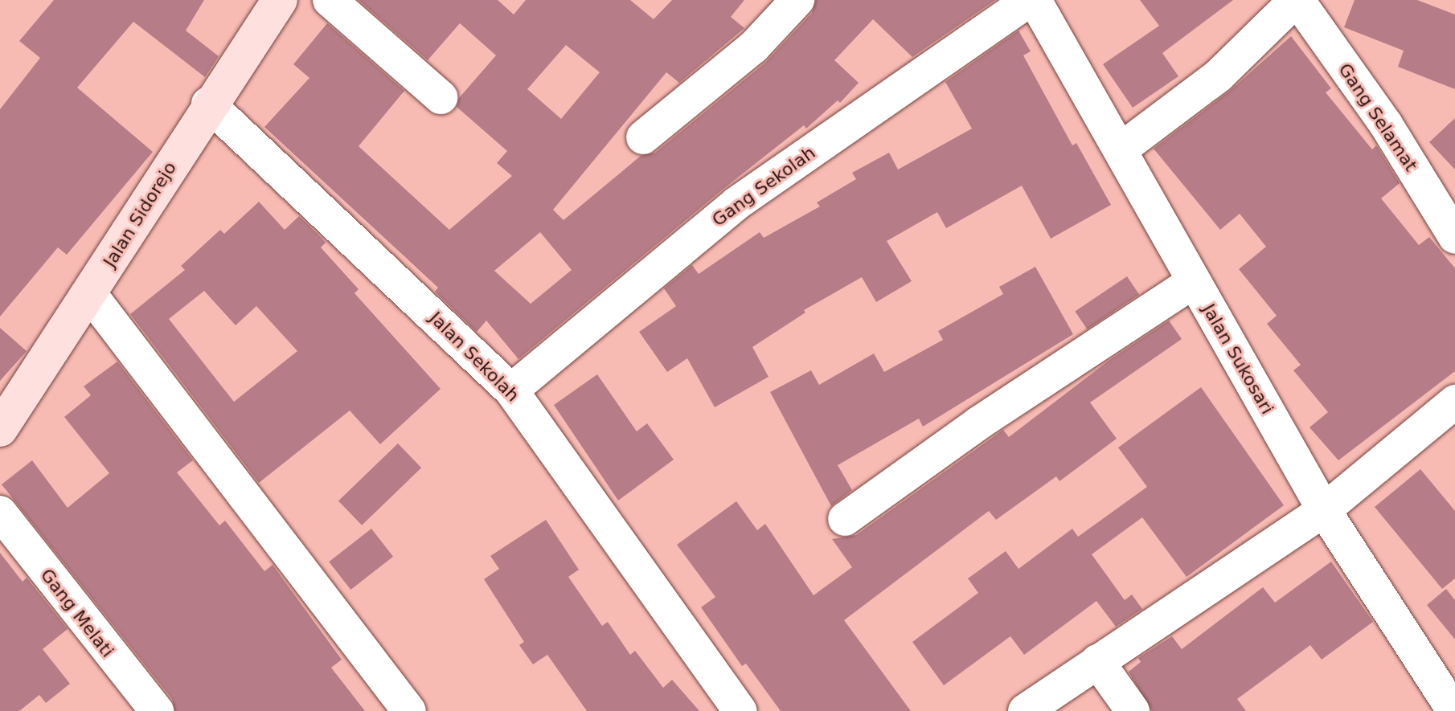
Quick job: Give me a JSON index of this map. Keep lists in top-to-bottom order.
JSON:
{
  "streets": {
    "street": [
      "Gang Selamat",
      "Gang Sekolah",
      "Jalan Sidorejo",
      "Jalan Sekolah",
      "Jalan Sukosari",
      "Gang Melati"
    ]
  },
  "crossings": [
    ["Gang Sekolah", "Jalan Sekolah"],
    ["Jalan Sidorejo", "Jalan Sekolah"]
  ]
}
